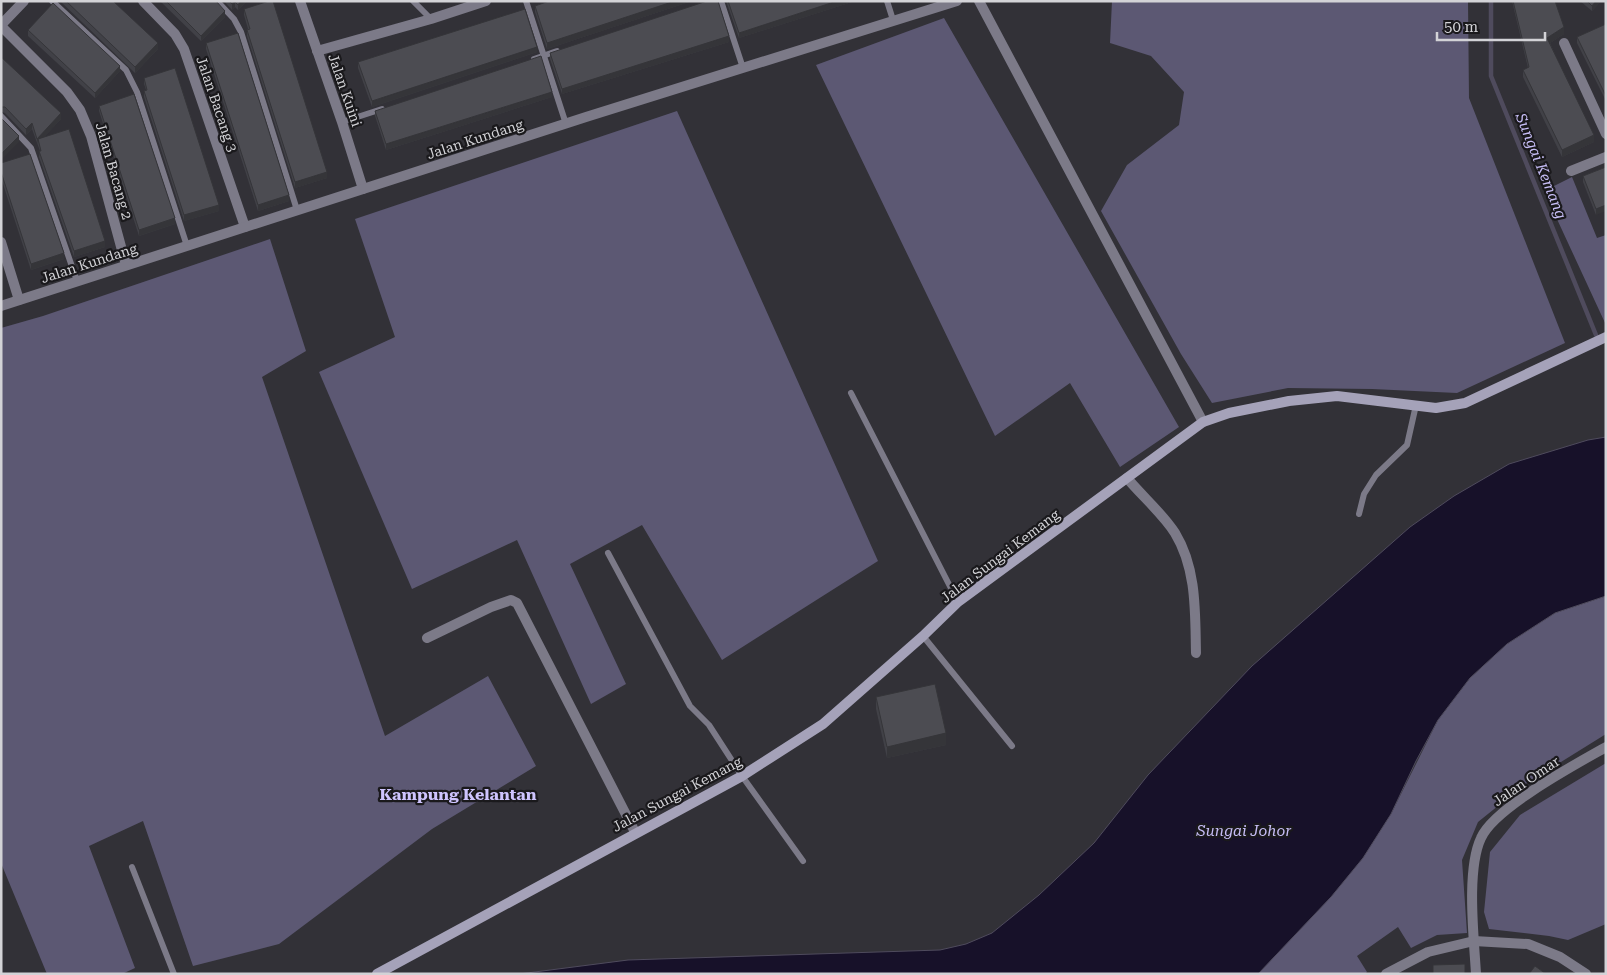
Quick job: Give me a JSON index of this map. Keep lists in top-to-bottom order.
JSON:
{
  "streets": {
    "street": [
      "Jalan Kuini",
      "Jalan Bacang 3",
      "Jalan Kundang",
      "Jalan Bacang 2",
      "Jalan Sungai Kemang",
      "Jalan Omar"
    ]
  },
  "crossings": [
    ["Jalan Kuini", "Jalan Kundang"],
    ["Jalan Bacang 3", "Jalan Kundang"],
    ["Jalan Kundang", "Jalan Bacang 2"]
  ],
  "districts": ["Kampung Kelantan"],
  "water": ["Sungai Kemang", "Sungai Johor"],
  "scale_bar": "50 m"
}
